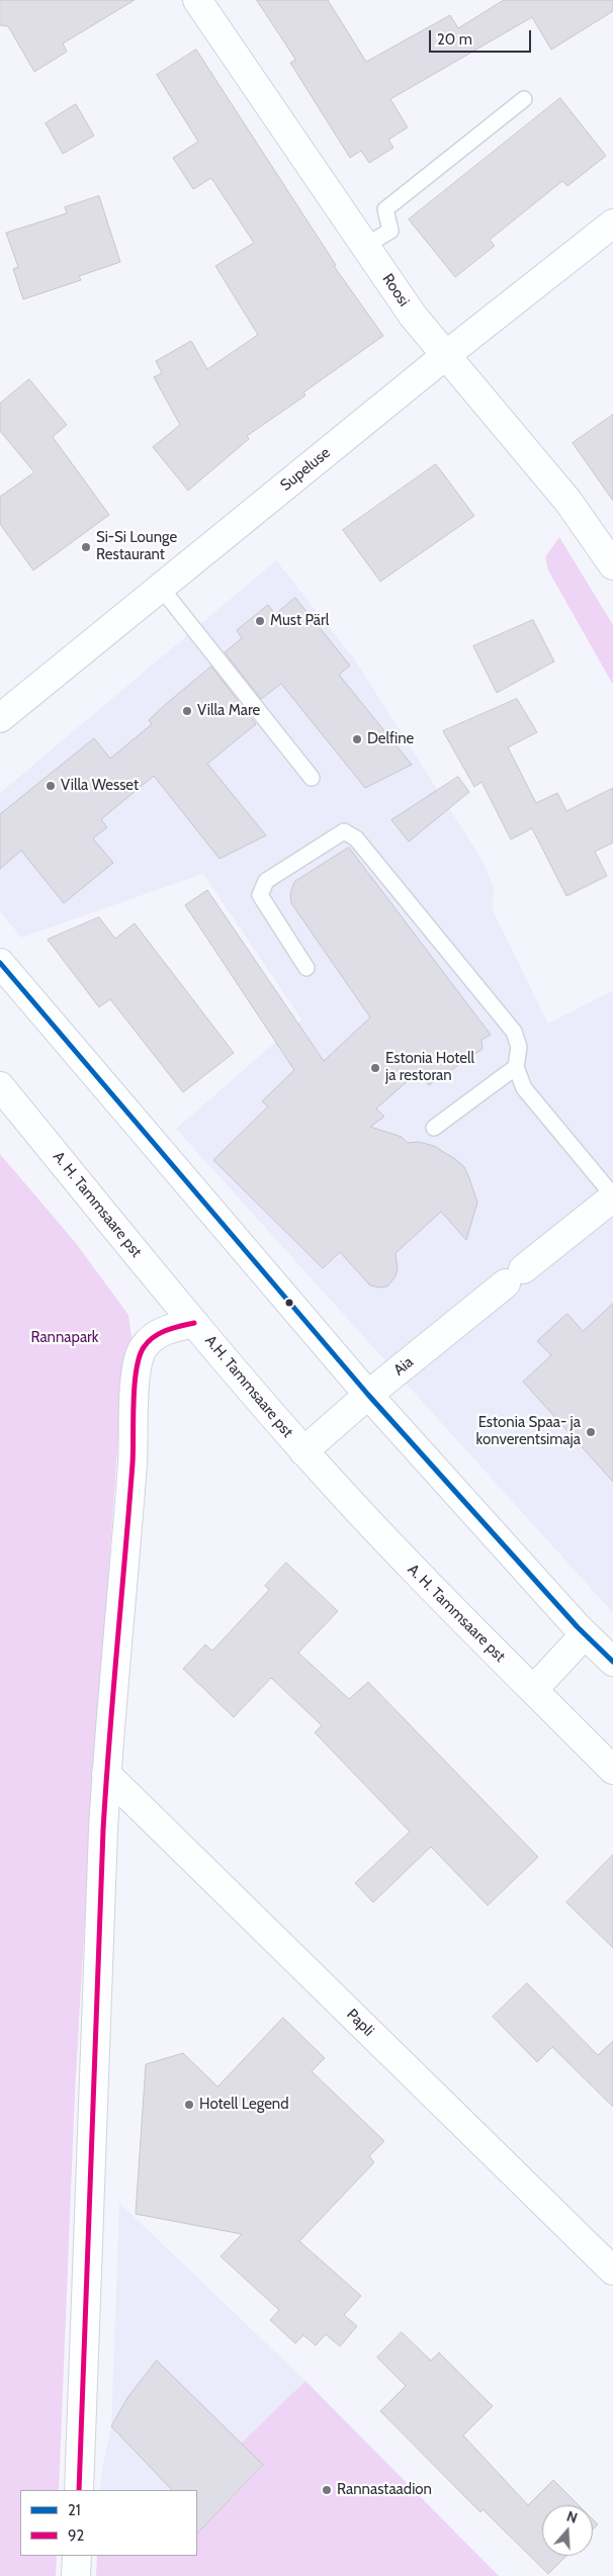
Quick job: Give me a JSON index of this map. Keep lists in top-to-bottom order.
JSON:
{
  "streets": {
    "street": [
      "Roosi",
      "Supeluse",
      "A. H. Tammsaare pst",
      "Aia",
      "A.H. Tammsaare pst",
      "Papli"
    ]
  },
  "crossings": [
    ["Roosi", "Supeluse"],
    ["A. H. Tammsaare pst", "Aia"],
    ["A. H. Tammsaare pst", "A.H. Tammsaare pst"],
    ["Aia", "A.H. Tammsaare pst"]
  ],
  "parks": ["Rannapark"],
  "places": [
    "Si-Si Lounge Restaurant",
    "Must Pärl",
    "Villa Mare",
    "Delfine",
    "Villa Wesset",
    "Estonia Hotell ja restoran",
    "Estonia Spaa- ja konverentsimaja",
    "Hotell Legend",
    "Rannastaadion"
  ],
  "lines": ["transit line 21", "transit line 92"],
  "legend": ["21", "92"],
  "scale_bar": "20 m",
  "north": "top"
}
